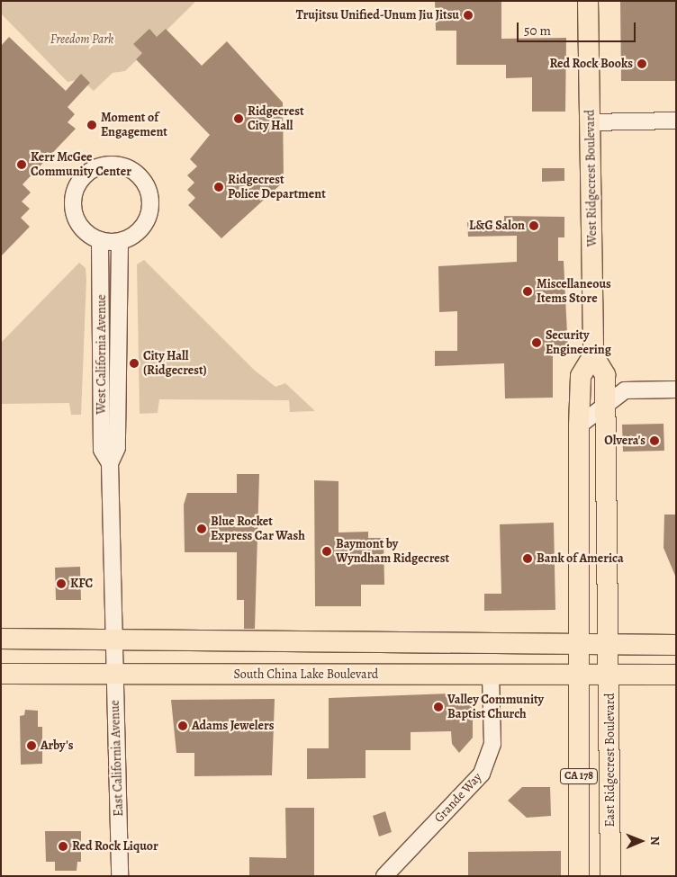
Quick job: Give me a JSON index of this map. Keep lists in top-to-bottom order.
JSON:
{
  "streets": {
    "main road": [
      "West Ridgecrest Boulevard",
      "South China Lake Boulevard",
      "East Ridgecrest Boulevard",
      "CA 178"
    ],
    "street": ["West California Avenue", "East California Avenue", "Grande Way"]
  },
  "crossings": [
    ["West Ridgecrest Boulevard", "East Ridgecrest Boulevard"],
    ["West California Avenue", "East California Avenue"],
    ["South China Lake Boulevard", "East California Avenue"],
    ["South China Lake Boulevard", "East Ridgecrest Boulevard"],
    ["South China Lake Boulevard", "CA 178"],
    ["South China Lake Boulevard", "Grande Way"]
  ],
  "parks": ["Freedom Park"],
  "places": [
    "Trujitsu Unified-Unum Jiu Jitsu",
    "Red Rock Books",
    "Ridgecrest City Hall",
    "Moment of Engagement",
    "Kerr McGee Community Center",
    "Ridgecrest Police Department",
    "L&G Salon",
    "Miscellaneous Items Store",
    "Security Engineering",
    "City Hall (Ridgecrest)",
    "Olvera's",
    "Blue Rocket Express Car Wash",
    "Baymont by Wyndham Ridgecrest",
    "Bank of America",
    "KFC",
    "Valley Community Baptist Church",
    "Adams Jewelers",
    "Arby's",
    "Red Rock Liquor"
  ],
  "scale_bar": "50 m",
  "north": "right"
}
